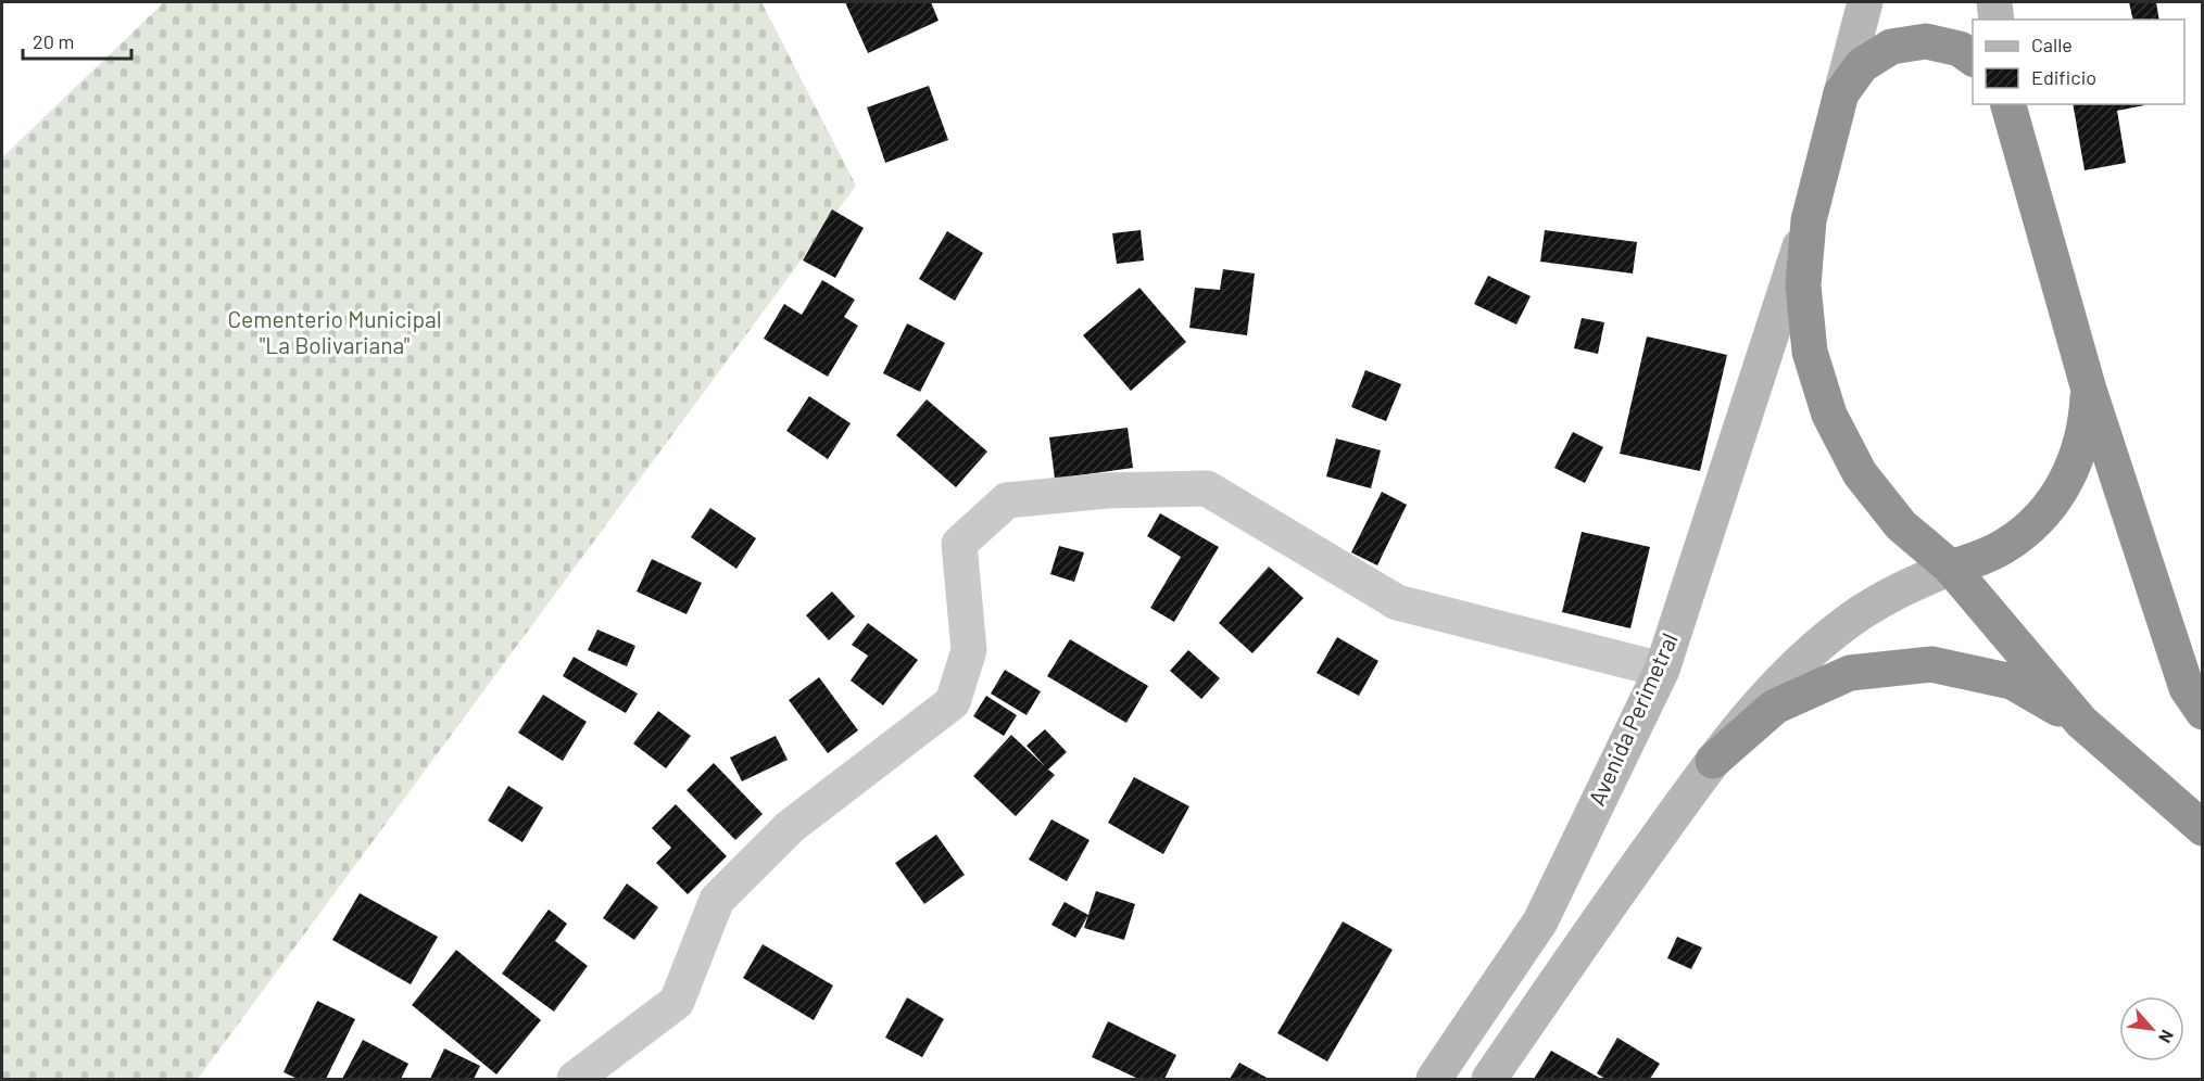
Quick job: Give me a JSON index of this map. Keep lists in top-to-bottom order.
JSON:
{
  "streets": {
    "main road": ["Avenida Perimetral"]
  },
  "parks": ["Cementerio Municipal \"La Bolivariana\""],
  "legend": ["Calle", "Edificio"],
  "scale_bar": "20 m",
  "north": "bottom right"
}
